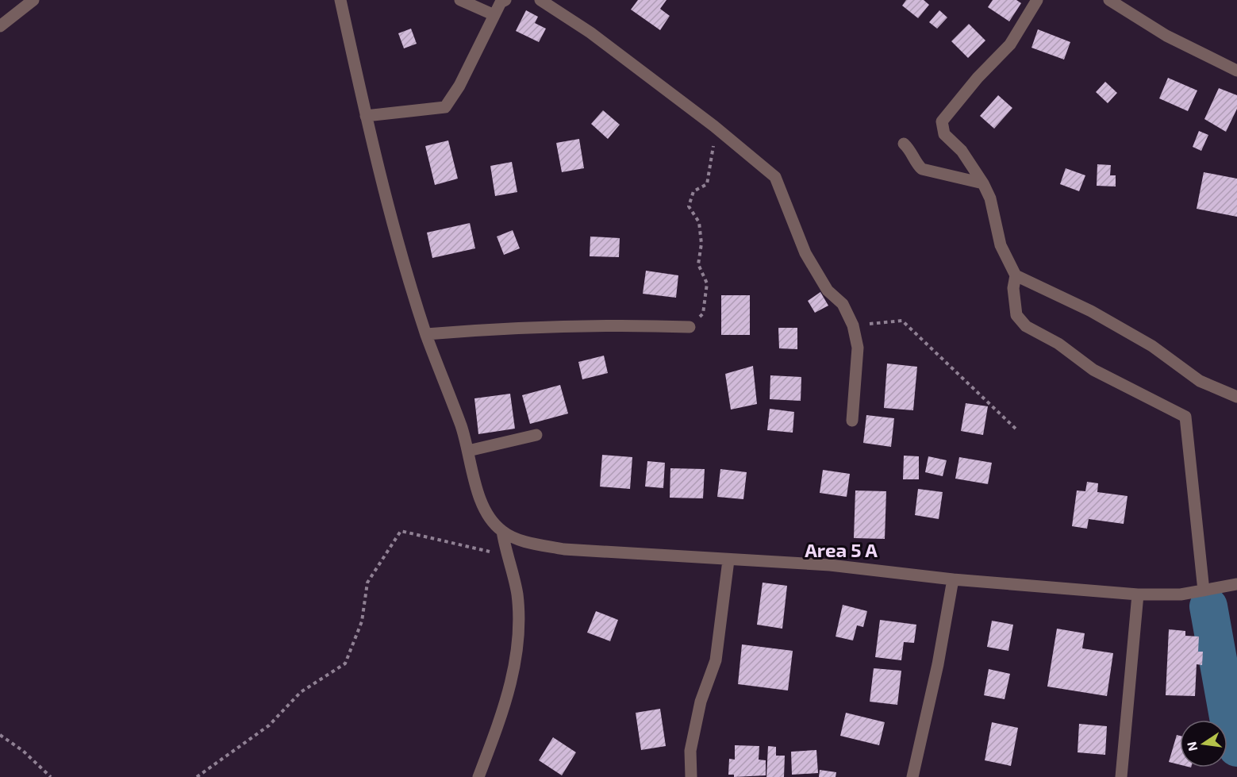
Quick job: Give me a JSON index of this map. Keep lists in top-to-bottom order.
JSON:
{
  "districts": ["Area 5 A"],
  "north": "left"
}
